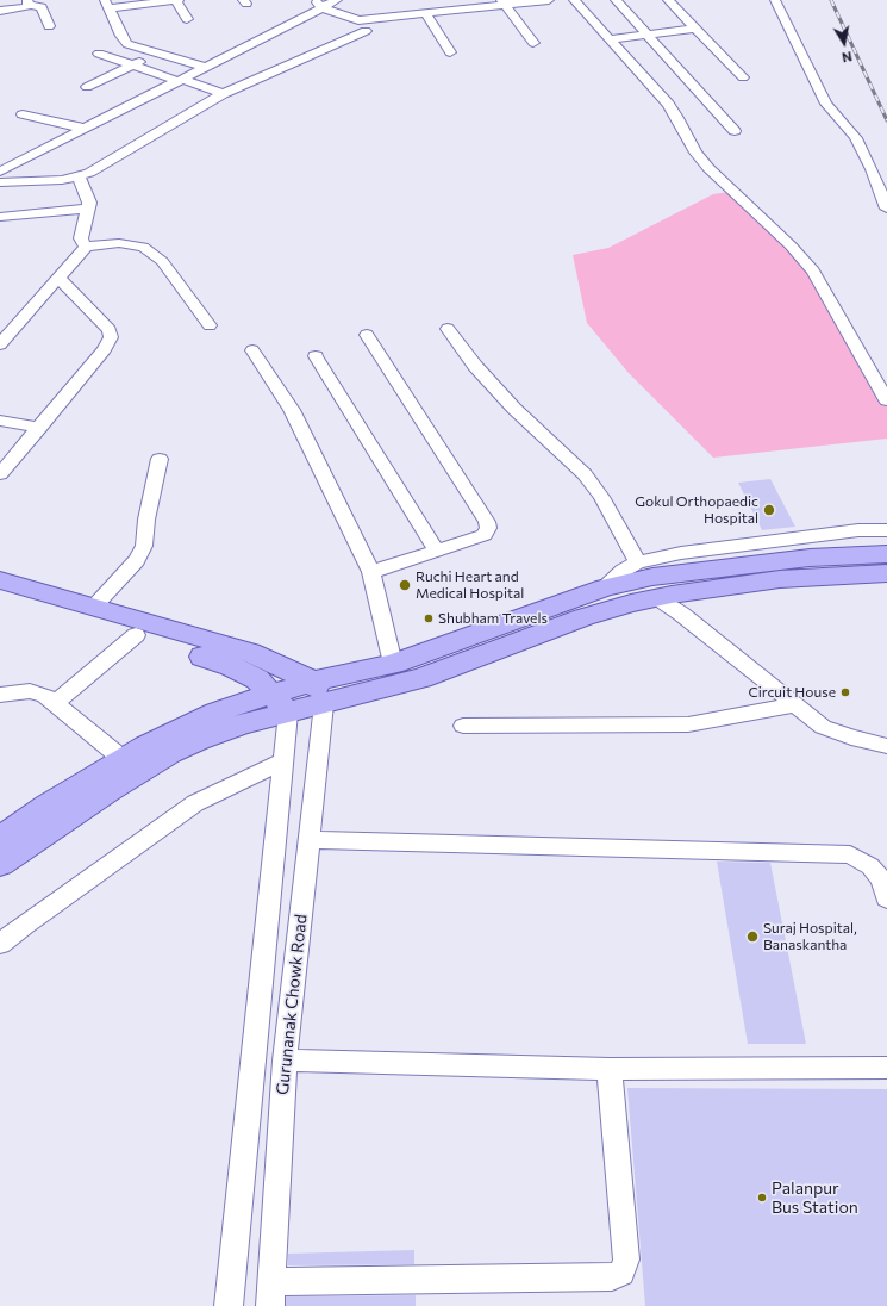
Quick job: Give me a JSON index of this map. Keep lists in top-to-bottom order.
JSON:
{
  "streets": {
    "street": ["Gurunanak Chowk Road"]
  },
  "places": [
    "Gokul Orthopaedic Hospital",
    "Ruchi Heart and Medical Hospital",
    "Shubham Travels",
    "Circuit House",
    "Suraj Hospital, Banaskantha",
    "Palanpur Bus Station"
  ],
  "north": "bottom"
}
